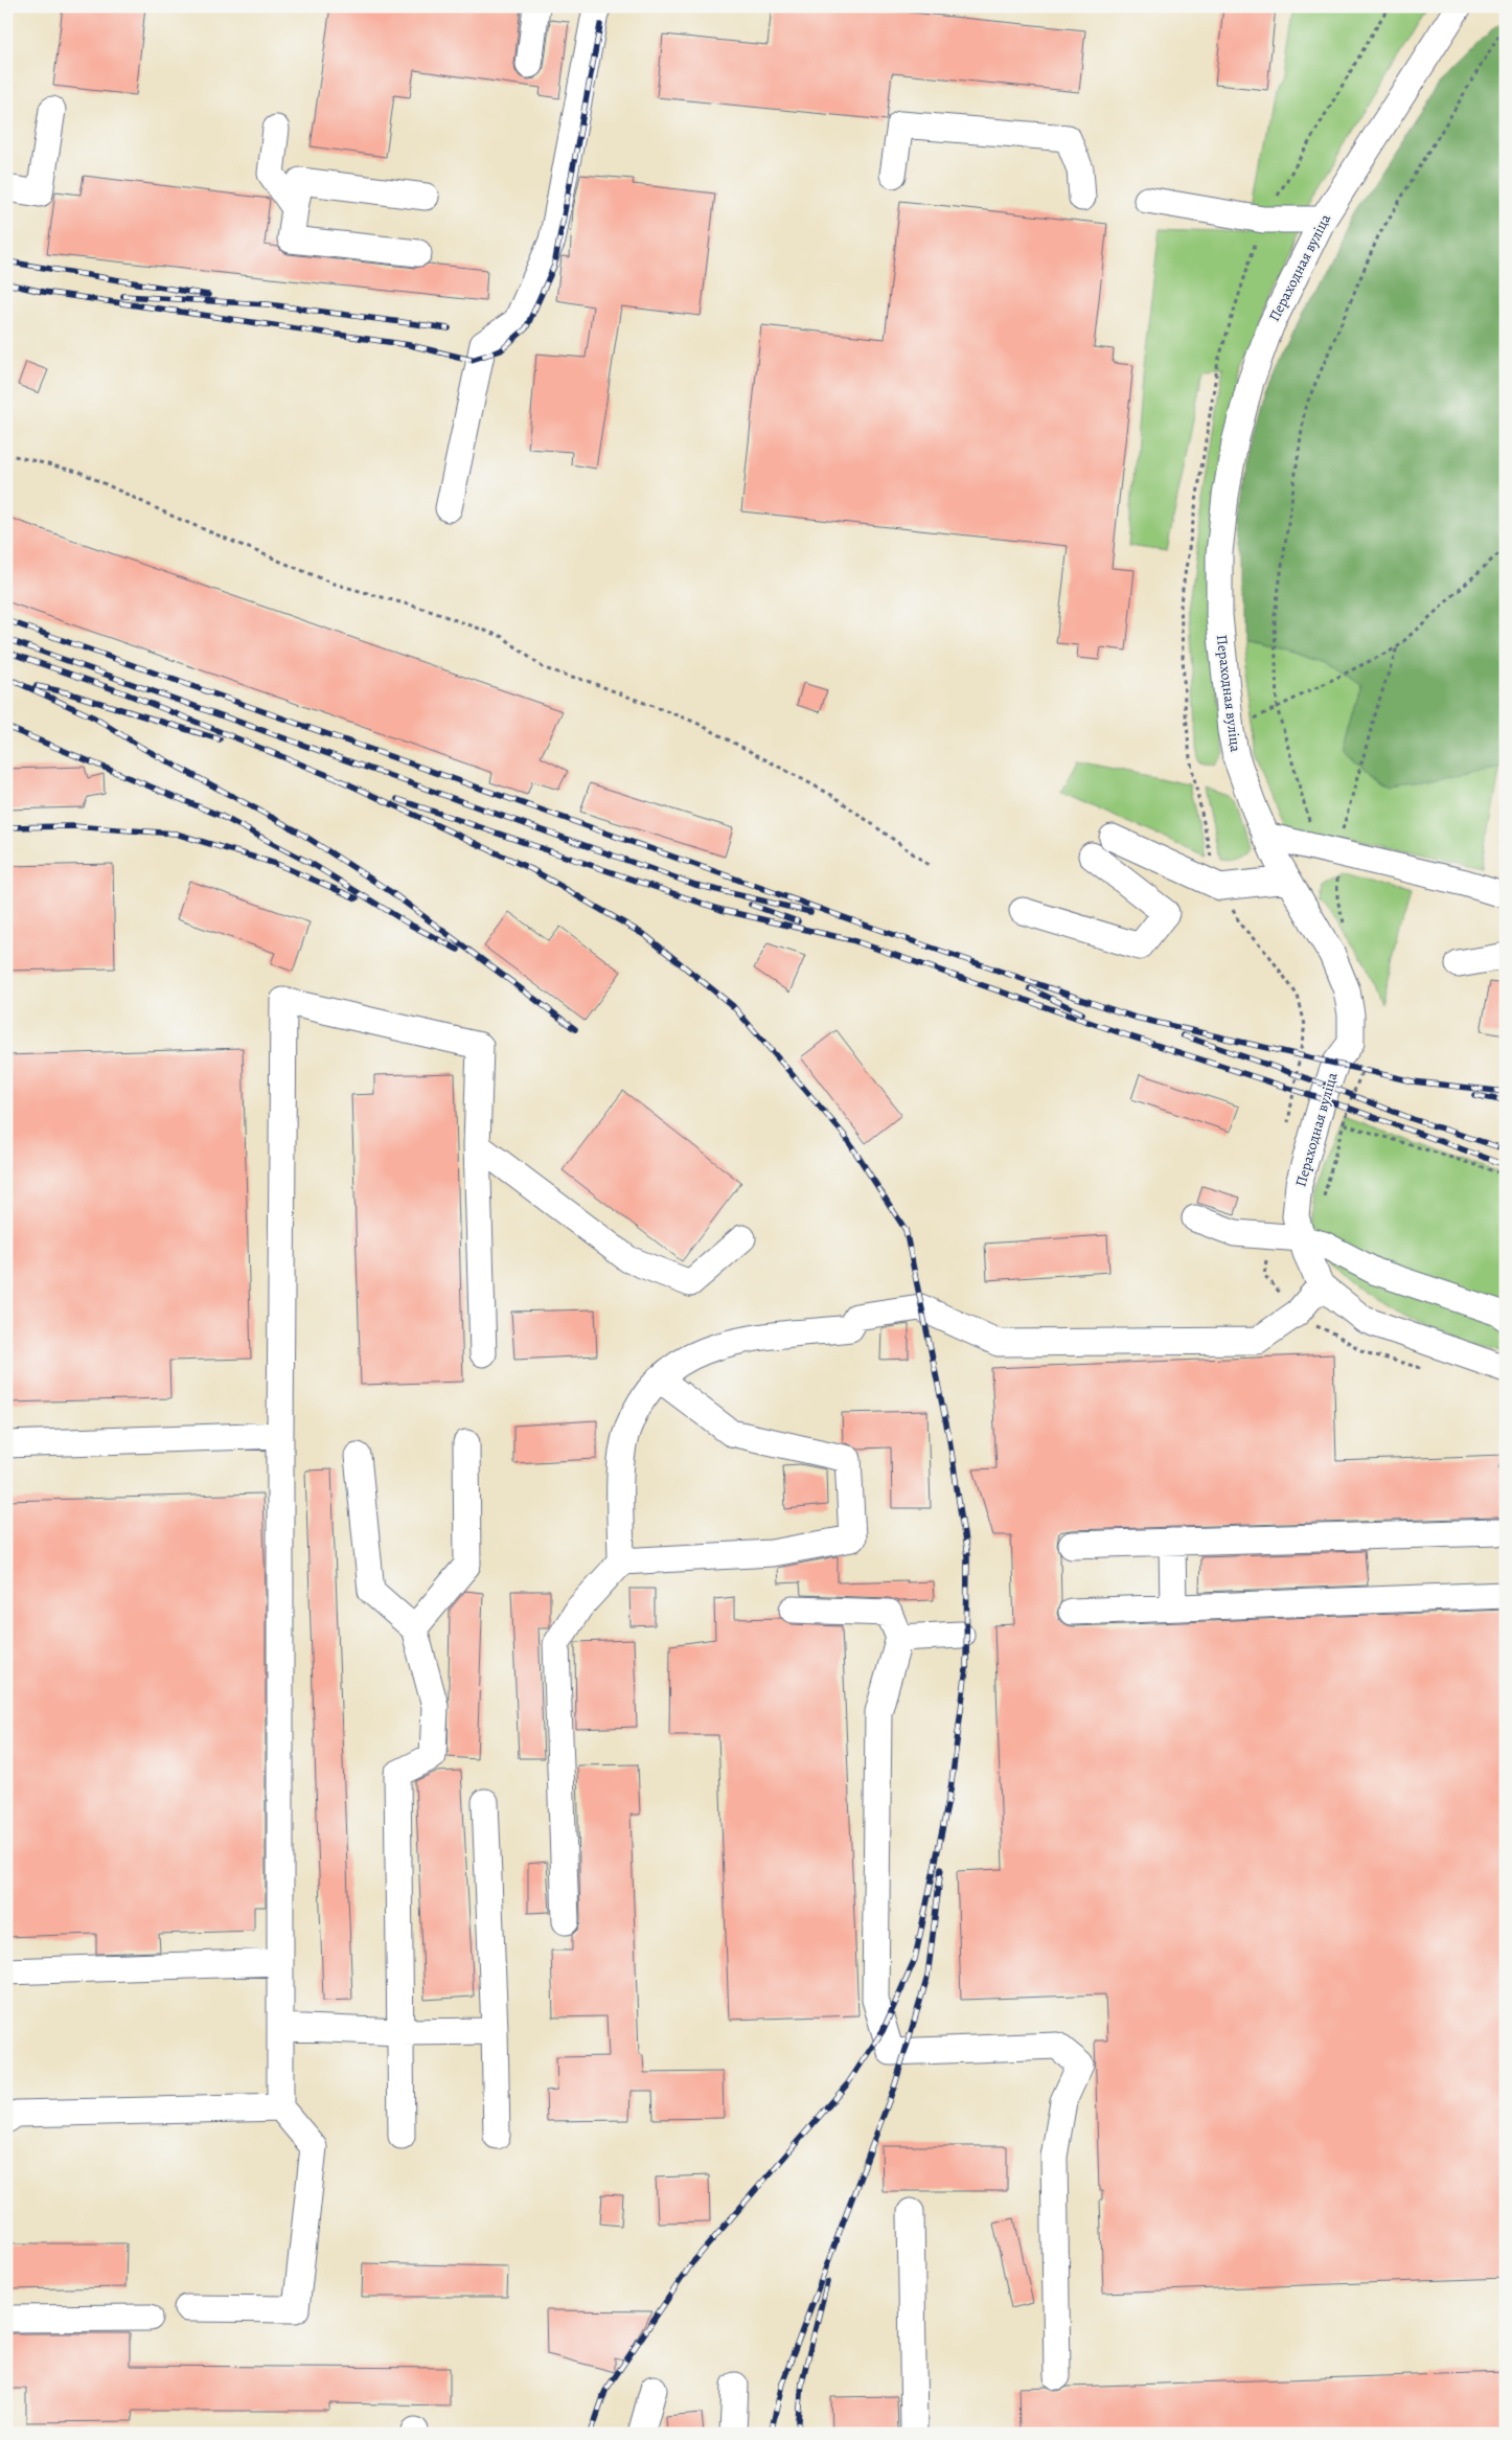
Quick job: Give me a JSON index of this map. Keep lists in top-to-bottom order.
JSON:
{
  "streets": {
    "street": ["Пераходная вуліца"]
  }
}
